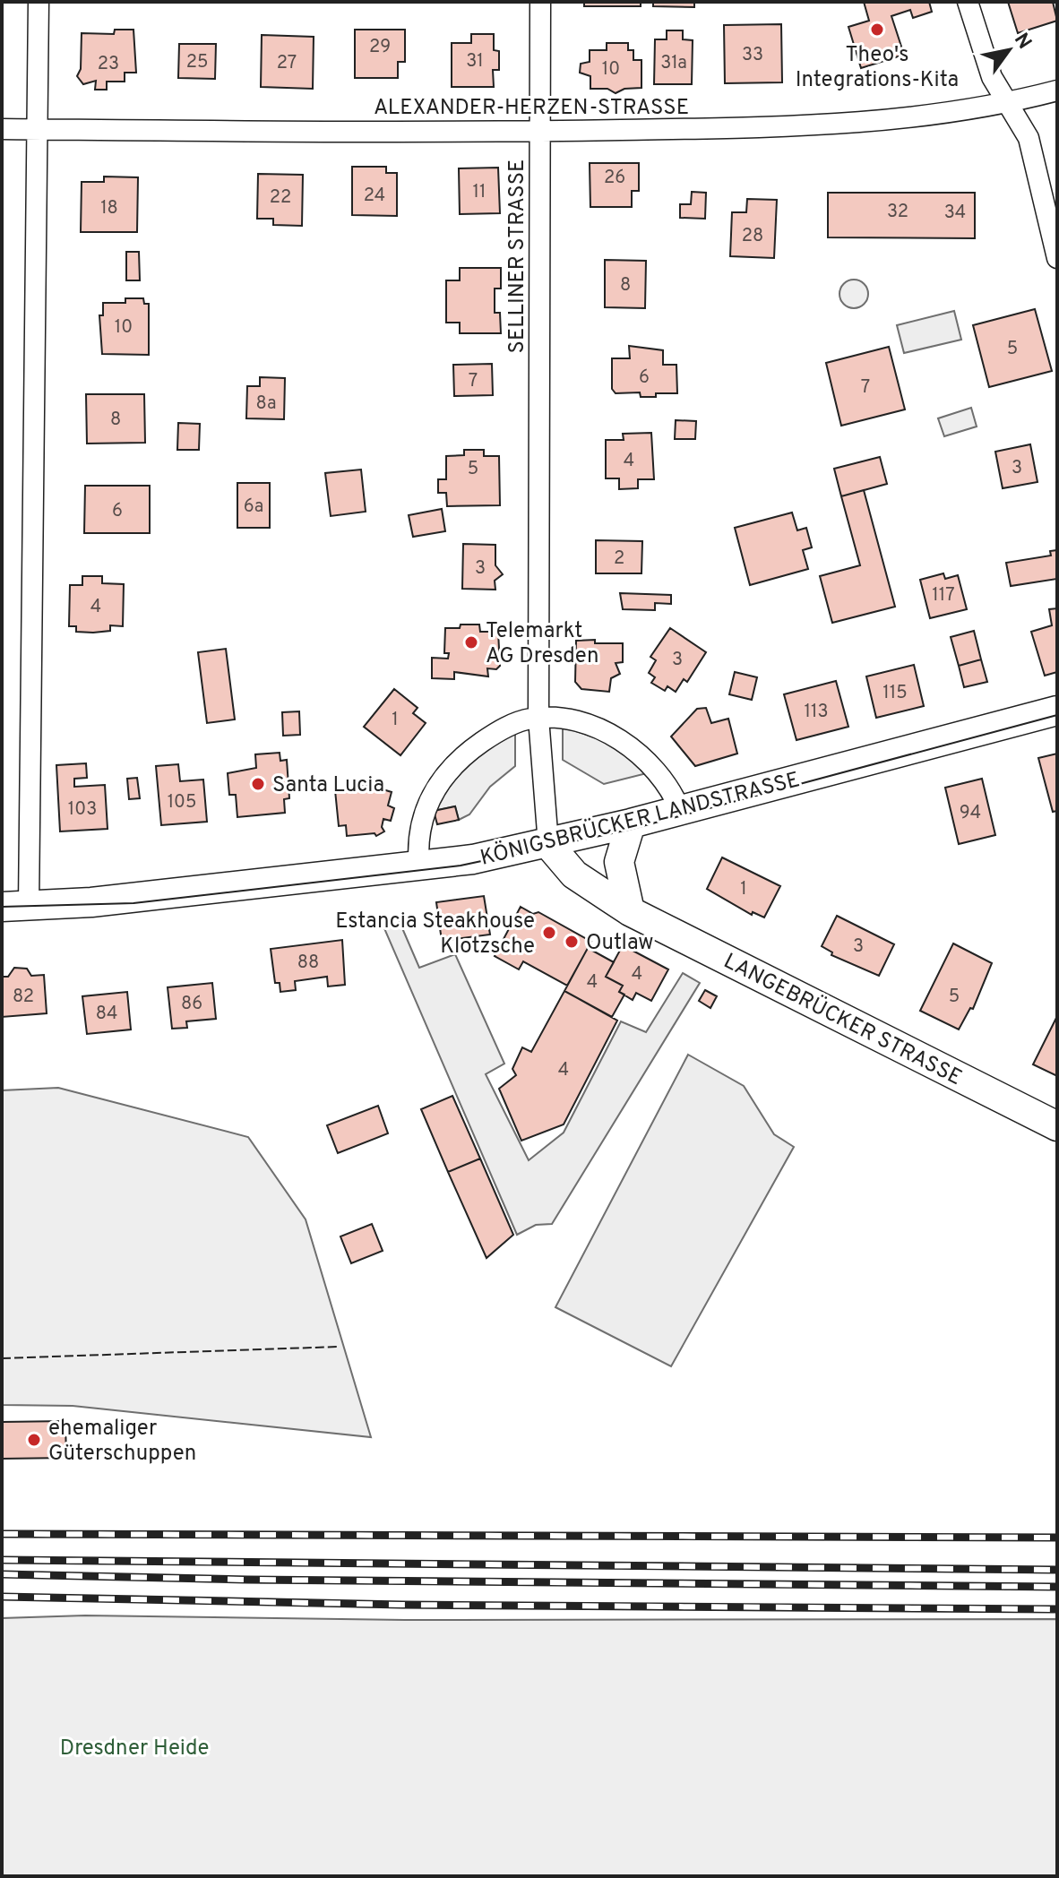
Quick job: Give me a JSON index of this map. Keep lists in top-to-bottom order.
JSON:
{
  "streets": {
    "main road": ["KÖNIGSBRÜCKER LANDSTRASSE", "LANGEBRÜCKER STRASSE"],
    "street": ["ALEXANDER-HERZEN-STRASSE", "SELLINER STRASSE"]
  },
  "crossings": [
    ["ALEXANDER-HERZEN-STRASSE", "SELLINER STRASSE"],
    ["KÖNIGSBRÜCKER LANDSTRASSE", "LANGEBRÜCKER STRASSE"]
  ],
  "parks": ["Dresdner Heide"],
  "places": [
    "Theo's Integrations-Kita",
    "Telemarkt AG Dresden",
    "Santa Lucia",
    "Estancia Steakhouse Klotzsche",
    "Outlaw",
    "ehemaliger Güterschuppen"
  ],
  "house_numbers": [
    "29",
    "33",
    "31",
    "25",
    "27",
    "31a",
    "23",
    "10",
    "26",
    "11",
    "24",
    "22",
    "18",
    "32",
    "34",
    "28",
    "8",
    "10",
    "5",
    "6",
    "7",
    "7",
    "8a",
    "8",
    "4",
    "3",
    "5",
    "6a",
    "6",
    "2",
    "3",
    "117",
    "4",
    "3",
    "115",
    "113",
    "1",
    "105",
    "103",
    "94",
    "1",
    "3",
    "88",
    "4",
    "4",
    "82",
    "5",
    "86",
    "84",
    "4"
  ],
  "north": "top right"
}
